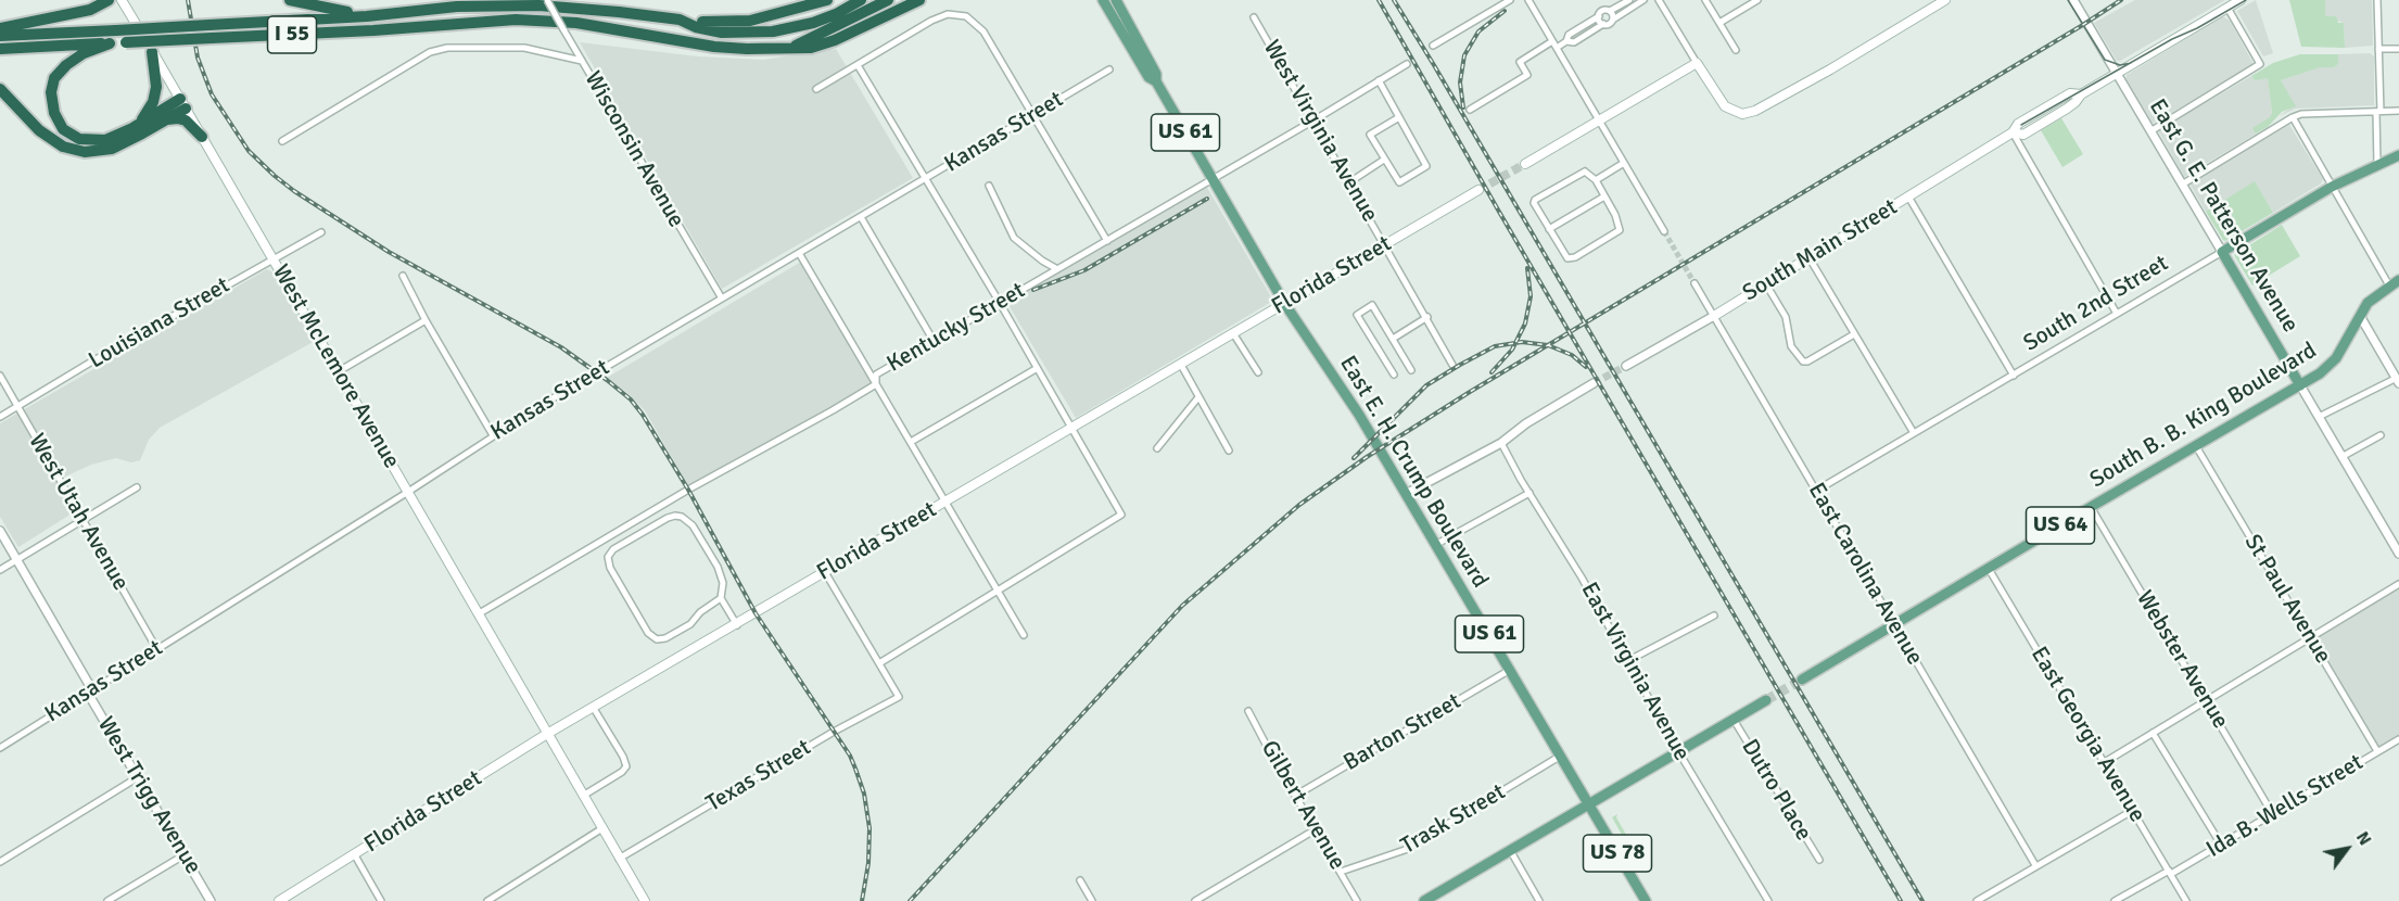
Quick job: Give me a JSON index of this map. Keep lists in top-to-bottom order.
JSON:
{
  "streets": {
    "highway": ["I 55"],
    "main road": [
      "US 61",
      "East G. E. Patterson Avenue",
      "South Main Street",
      "Florida Street",
      "South 2nd Street",
      "West McLemore Avenue",
      "South B. B. King Boulevard",
      "East E. H. Crump Boulevard",
      "US 64",
      "US 78"
    ],
    "street": [
      "West Virginia Avenue",
      "Kansas Street",
      "Wisconsin Avenue",
      "Louisiana Street",
      "Kentucky Street",
      "West Utah Avenue",
      "East Carolina Avenue",
      "St Paul Avenue",
      "Webster Avenue",
      "East Virginia Avenue",
      "Barton Street",
      "East Georgia Avenue",
      "Texas Street",
      "Dutro Place",
      "West Trigg Avenue",
      "Gilbert Avenue",
      "Ida B. Wells Street",
      "Trask Street"
    ]
  },
  "crossings": [
    ["West Virginia Avenue", "Florida Street"],
    ["West Virginia Avenue", "Kentucky Street"],
    ["Kansas Street", "Wisconsin Avenue"],
    ["Kansas Street", "West McLemore Avenue"],
    ["Kansas Street", "West Utah Avenue"],
    ["Kansas Street", "West Trigg Avenue"],
    ["US 61", "Florida Street"],
    ["US 61", "Kentucky Street"],
    ["US 61", "East E. H. Crump Boulevard"],
    ["East G. E. Patterson Avenue", "South Main Street"],
    ["East G. E. Patterson Avenue", "South 2nd Street"],
    ["East G. E. Patterson Avenue", "South B. B. King Boulevard"],
    ["South Main Street", "East Carolina Avenue"],
    ["Florida Street", "West McLemore Avenue"],
    ["Florida Street", "East E. H. Crump Boulevard"],
    ["South 2nd Street", "East Carolina Avenue"],
    ["Louisiana Street", "West McLemore Avenue"],
    ["Louisiana Street", "West Utah Avenue"],
    ["Kentucky Street", "West McLemore Avenue"],
    ["West McLemore Avenue", "Texas Street"],
    ["South B. B. King Boulevard", "East Carolina Avenue"],
    ["South B. B. King Boulevard", "St Paul Avenue"],
    ["South B. B. King Boulevard", "Webster Avenue"],
    ["South B. B. King Boulevard", "East Georgia Avenue"],
    ["East E. H. Crump Boulevard", "Barton Street"],
    ["East E. H. Crump Boulevard", "Trask Street"],
    ["St Paul Avenue", "Ida B. Wells Street"],
    ["Webster Avenue", "Ida B. Wells Street"],
    ["Barton Street", "Gilbert Avenue"],
    ["East Georgia Avenue", "Ida B. Wells Street"],
    ["Gilbert Avenue", "Trask Street"]
  ],
  "north": "top right"
}
